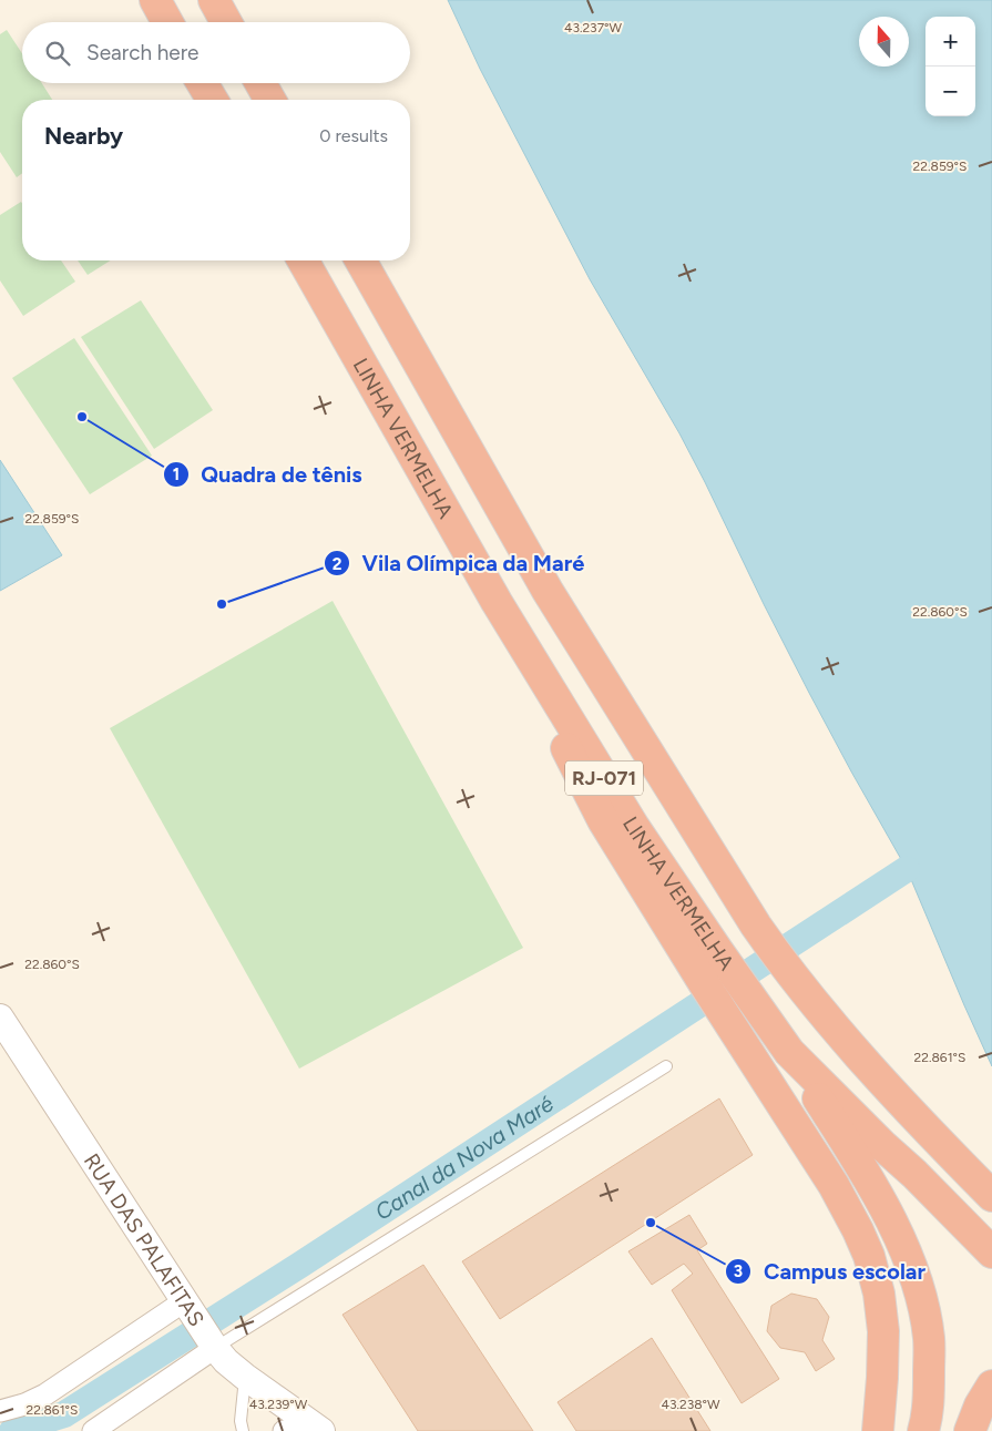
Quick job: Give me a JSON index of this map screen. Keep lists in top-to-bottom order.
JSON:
{
  "streets": {
    "highway": ["LINHA VERMELHA", "RJ-071"],
    "street": ["RUA DAS PALAFITAS"]
  },
  "water": ["Canal da Nova Maré"],
  "places": ["Quadra de tênis", "Vila Olímpica da Maré", "Campus escolar"],
  "north": "top",
  "page": {
    "map_buttons": ["+", "−"],
    "search": "Search here",
    "heading": ["Nearby", "0 results"]
  },
  "coordinates": [
    "43.237°W",
    "22.859°S",
    "22.860°S",
    "22.861°S",
    "43.239°W",
    "43.238°W"
  ]
}
